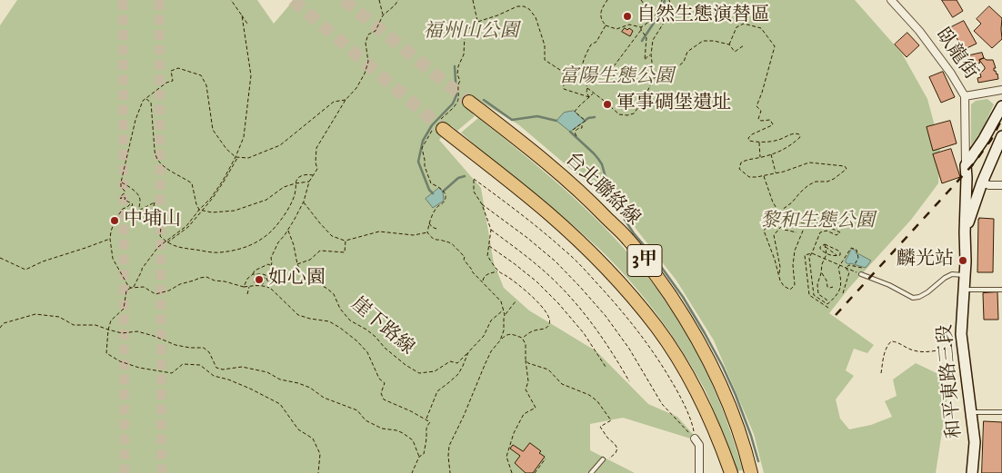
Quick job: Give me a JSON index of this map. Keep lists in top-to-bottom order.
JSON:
{
  "streets": {
    "highway": ["台北聯絡線", "3甲"],
    "main road": ["和平東路三段"],
    "street": ["臥龍街"],
    "path": ["崖下路線"]
  },
  "crossings": [
    ["臥龍街", "和平東路三段"]
  ],
  "parks": ["福州山公園", "富陽生態公園", "黎和生態公園"],
  "places": [
    "自然生態演替區",
    "軍事碉堡遺址",
    "中埔山",
    "麟光站",
    "如心園"
  ]
}
